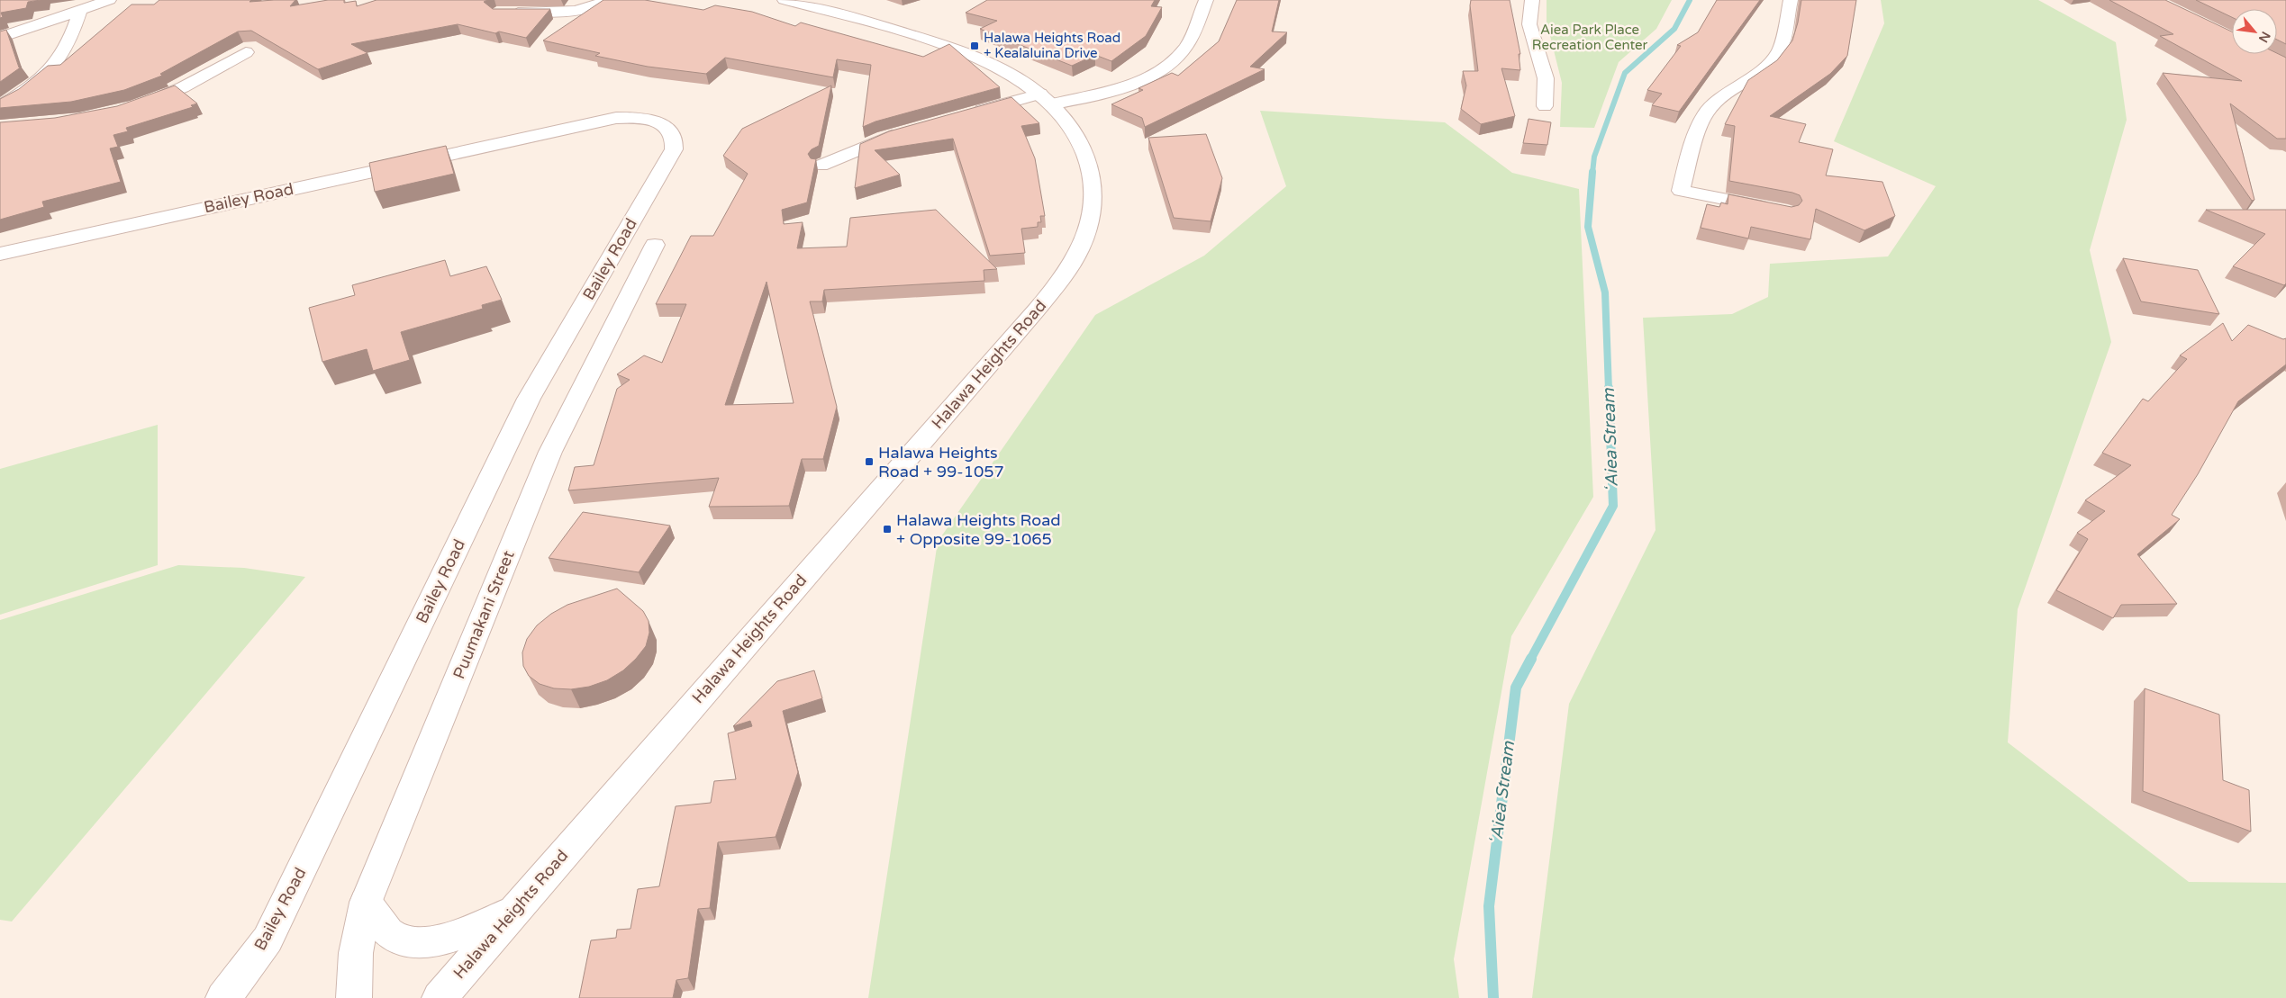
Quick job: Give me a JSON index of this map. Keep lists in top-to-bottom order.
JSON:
{
  "streets": {
    "street": ["Bailey Road", "Halawa Heights Road", "Puumakani Street"]
  },
  "water": ["ʻAiea Stream"],
  "parks": ["Aiea Park Place Recreation Center"],
  "places": {
    "transit": ["Halawa Heights Road + Kealaluina Drive", "Halawa Heights Road + 99-1057", "Halawa Heights Road + Opposite 99-1065"]
  },
  "north": "bottom right"
}
